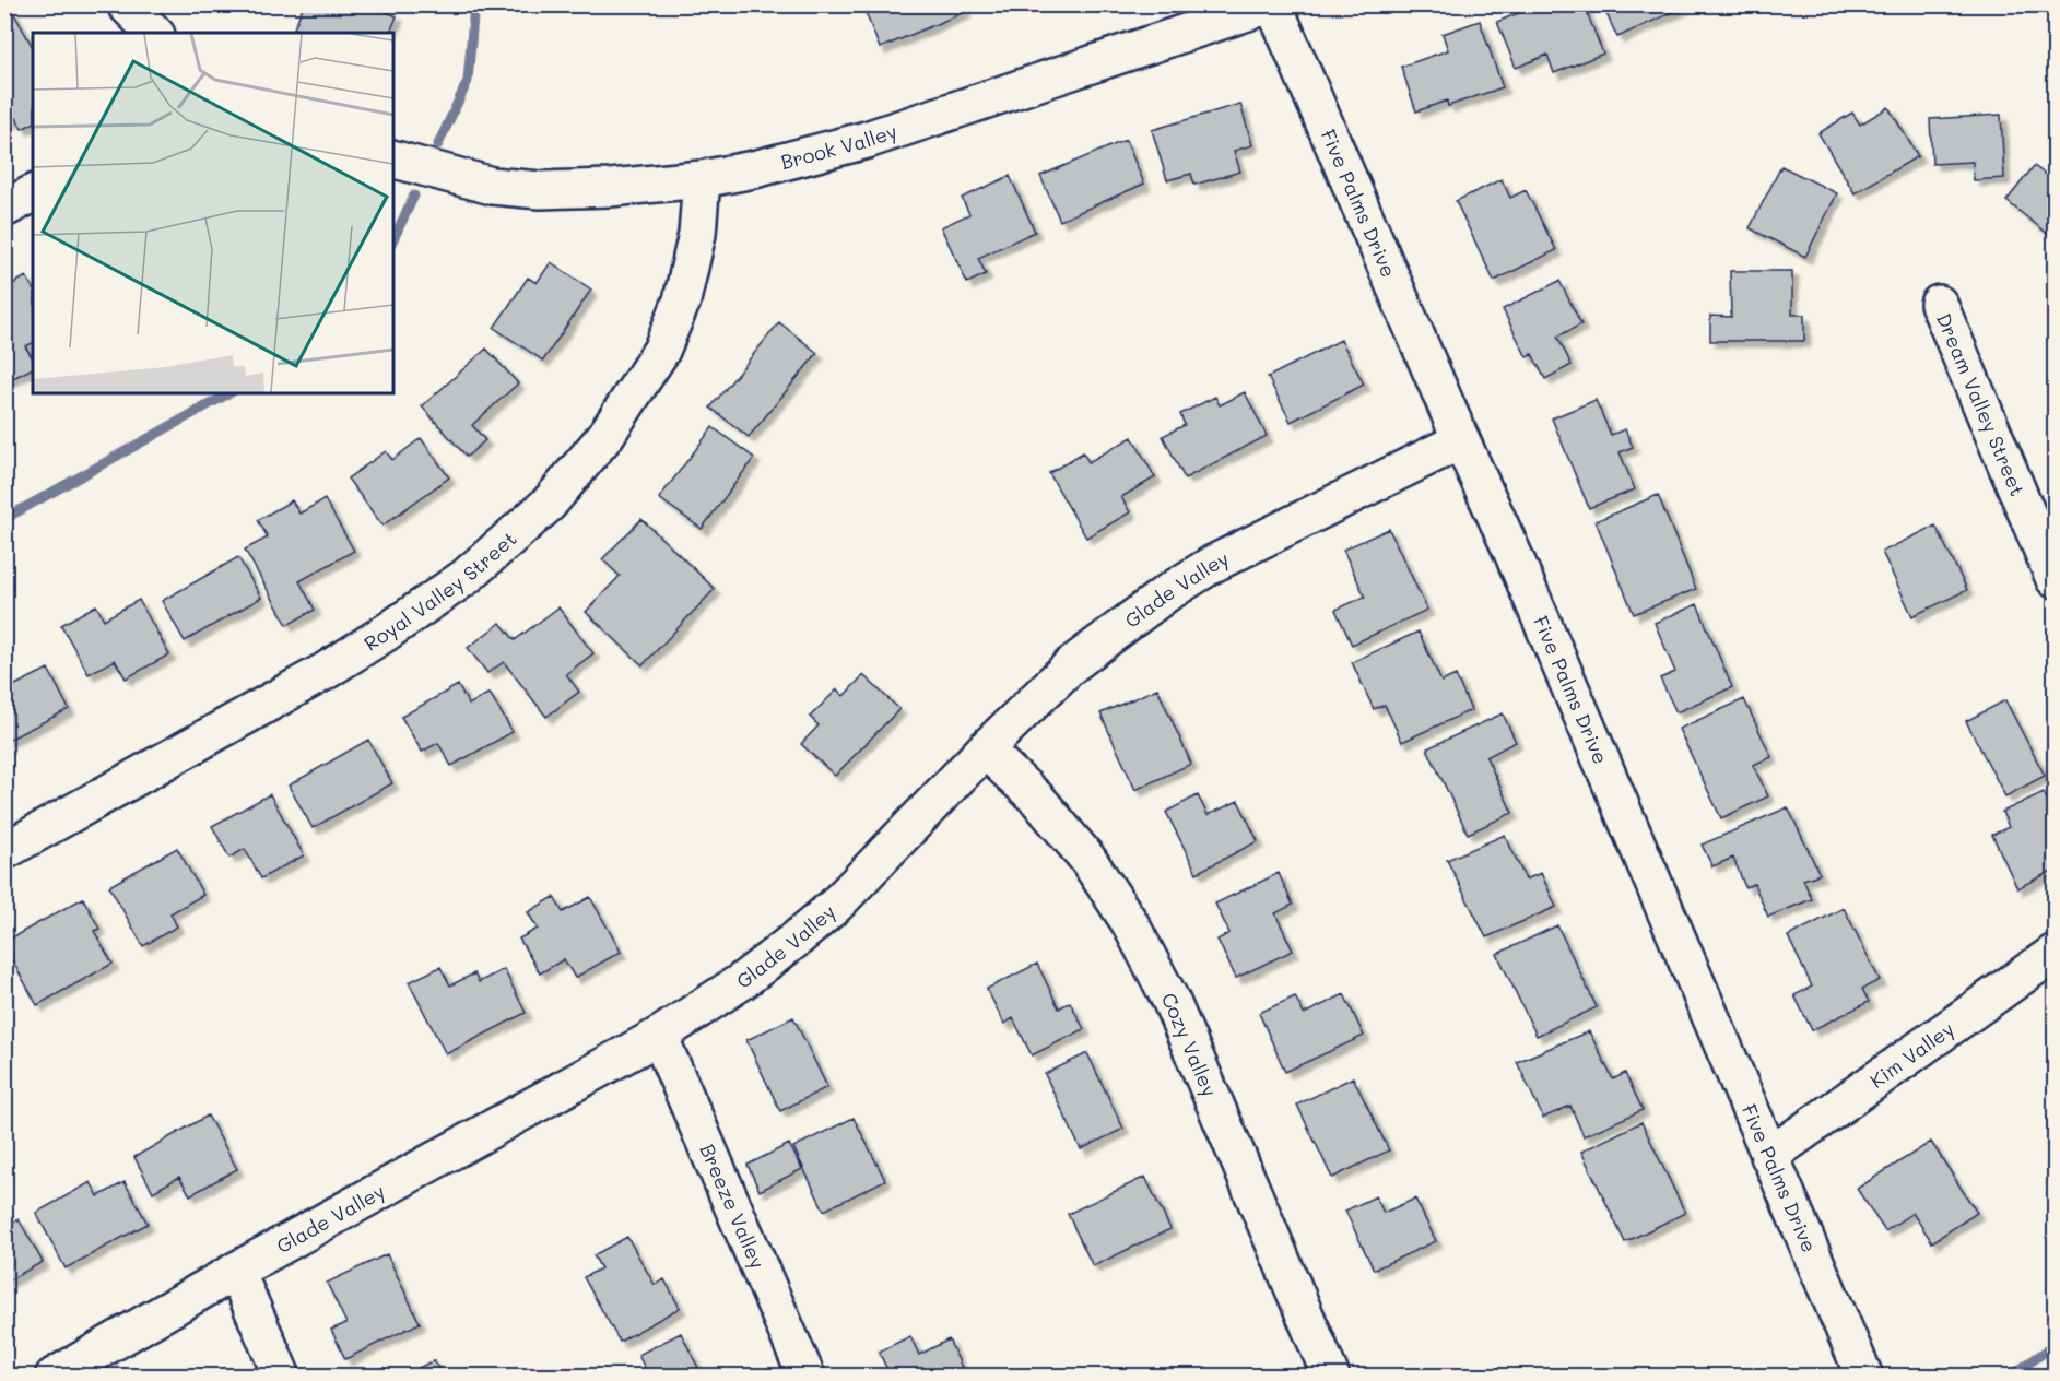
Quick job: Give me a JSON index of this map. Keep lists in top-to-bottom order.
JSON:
{
  "streets": {
    "street": [
      "Brook Valley",
      "Five Palms Drive",
      "Dream Valley Street",
      "Royal Valley Street",
      "Glade Valley",
      "Cozy Valley",
      "Kim Valley",
      "Breeze Valley"
    ]
  },
  "crossings": [
    ["Brook Valley", "Five Palms Drive"],
    ["Brook Valley", "Royal Valley Street"],
    ["Five Palms Drive", "Glade Valley"],
    ["Five Palms Drive", "Kim Valley"],
    ["Glade Valley", "Cozy Valley"],
    ["Glade Valley", "Breeze Valley"]
  ]
}
